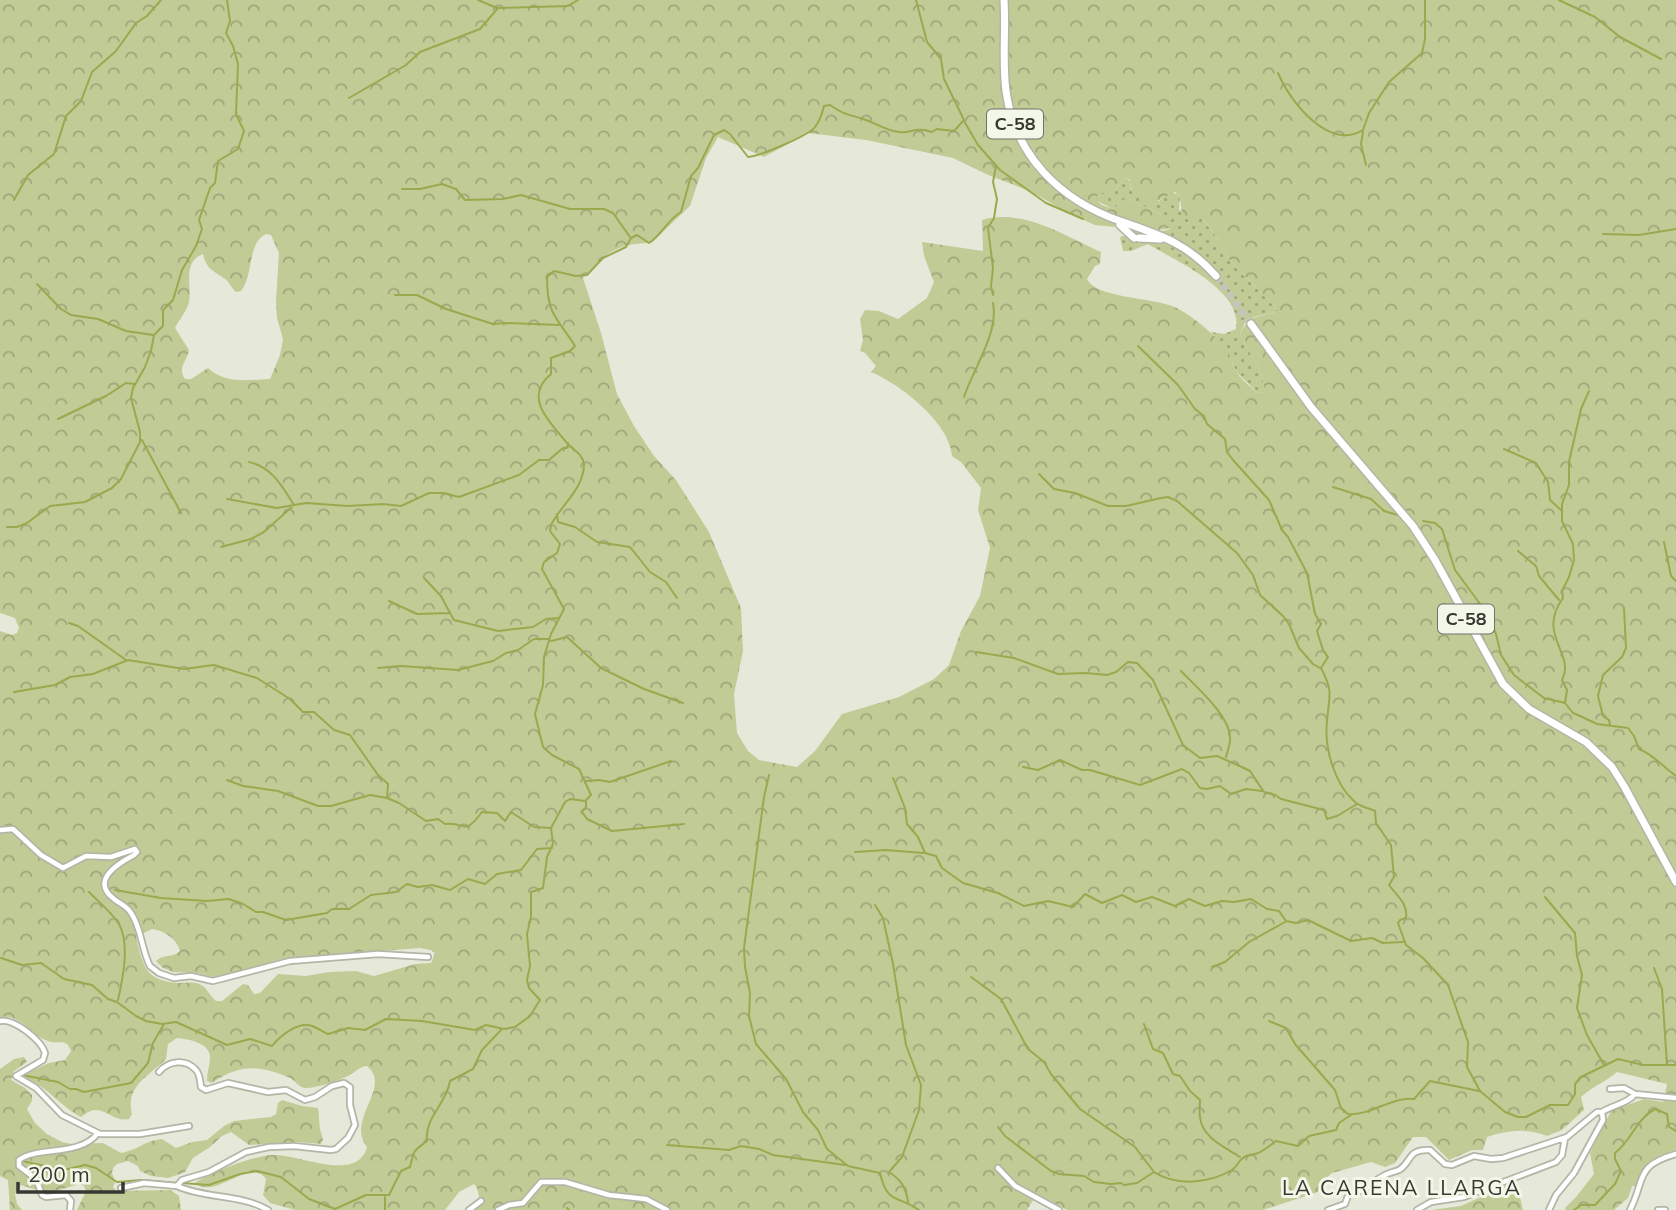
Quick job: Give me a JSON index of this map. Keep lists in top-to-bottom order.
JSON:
{
  "streets": {
    "main road": ["C-58"]
  },
  "districts": ["LA CARENA LLARGA"],
  "scale_bar": "200 m"
}
